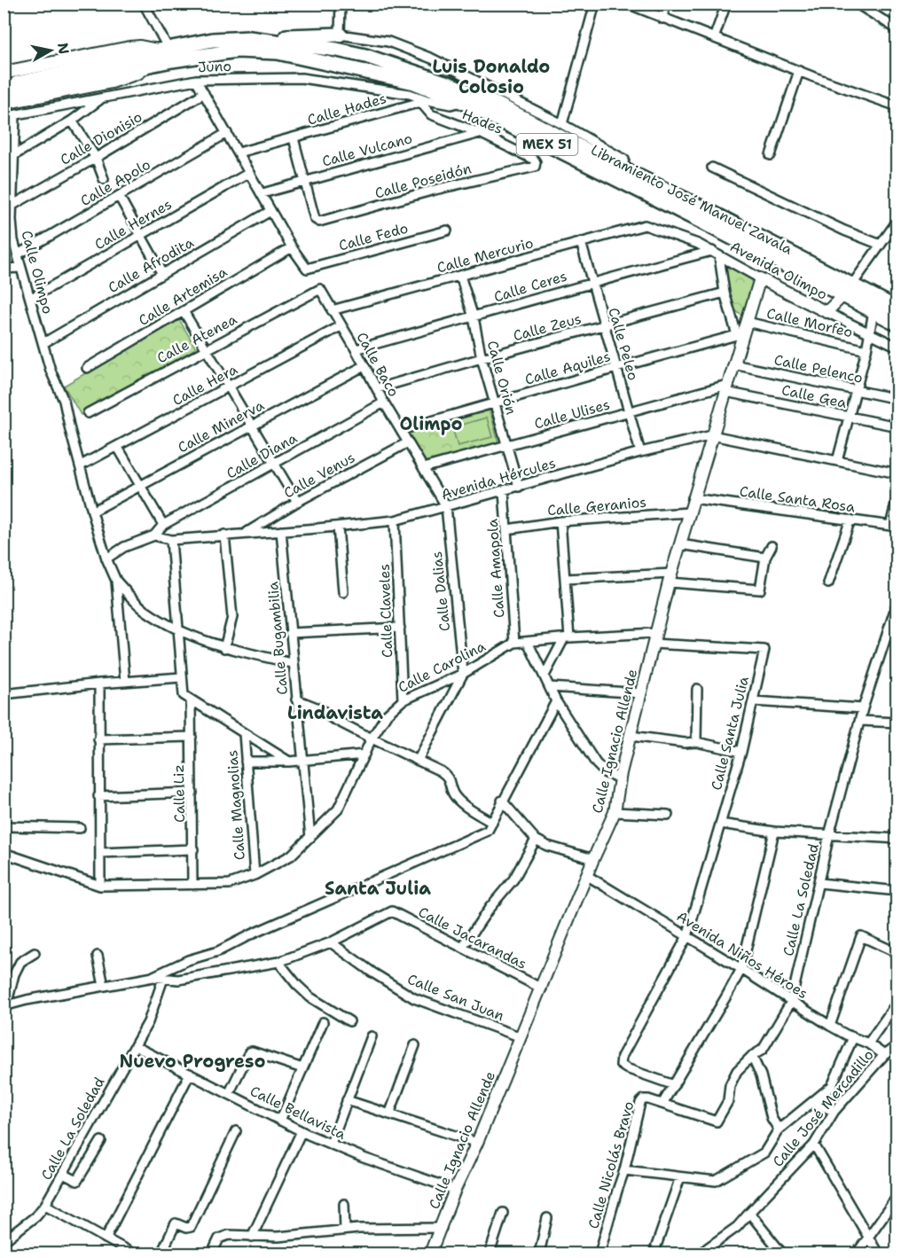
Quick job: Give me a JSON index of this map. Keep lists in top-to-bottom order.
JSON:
{
  "streets": {
    "main road": ["MEX 51", "Libramiento José Manuel Zavala"],
    "street": [
      "Juno",
      "Calle Hades",
      "Hades",
      "Calle Dionisio",
      "Calle Vulcano",
      "Calle Poseidón",
      "Calle Apolo",
      "Calle Hernes",
      "Calle Fedo",
      "Calle Mercurio",
      "Calle Afrodita",
      "Avenida Olimpo",
      "Calle Olimpo",
      "Calle Ceres",
      "Calle Artemisa",
      "Calle Morfeo",
      "Calle Zeus",
      "Calle Atenea",
      "Calle Peleo",
      "Calle Baco",
      "Calle Aquiles",
      "Calle Pelenco",
      "Calle Orión",
      "Calle Hera",
      "Calle Gea",
      "Calle Ulises",
      "Calle Minerva",
      "Calle Diana",
      "Calle Venus",
      "Avenida Hércules",
      "Calle Santa Rosa",
      "Calle Geranios",
      "Calle Amapola",
      "Calle Dalias",
      "Calle Claveles",
      "Calle Bugambilia",
      "Calle Carolina",
      "Calle Santa Julia",
      "Calle Ignacio Allende",
      "Calle Liz",
      "Calle Magnolias",
      "Calle La Soledad",
      "Calle Jacarandas",
      "Avenida Niños Héroes",
      "Calle San Juan",
      "Calle José Mercadillo",
      "Calle Bellavista",
      "Calle Nicolás Bravo"
    ]
  },
  "crossings": [
    ["Juno", "Calle Hades"],
    ["Juno", "Hades"],
    ["Juno", "Calle Olimpo"],
    ["Calle Hades", "Hades"],
    ["Calle Hades", "Libramiento José Manuel Zavala"],
    ["Hades", "Calle Vulcano"],
    ["Hades", "Calle Poseidón"],
    ["Calle Dionisio", "Calle Olimpo"],
    ["Calle Vulcano", "Calle Poseidón"],
    ["Calle Apolo", "Calle Olimpo"],
    ["Calle Hernes", "Calle Olimpo"],
    ["Calle Fedo", "Calle Artemisa"],
    ["Calle Mercurio", "Avenida Olimpo"],
    ["Calle Mercurio", "Calle Peleo"],
    ["Calle Mercurio", "Calle Baco"],
    ["Calle Mercurio", "Calle Orión"],
    ["Calle Afrodita", "Calle Olimpo"],
    ["Avenida Olimpo", "Calle Ceres"],
    ["Avenida Olimpo", "Calle Ignacio Allende"],
    ["Calle Olimpo", "Calle Hera"],
    ["Calle Ceres", "Calle Peleo"],
    ["Calle Ceres", "Calle Baco"],
    ["Calle Ceres", "Calle Orión"],
    ["Calle Morfeo", "Calle Ignacio Allende"],
    ["Calle Zeus", "Calle Peleo"],
    ["Calle Zeus", "Calle Baco"],
    ["Calle Zeus", "Calle Orión"],
    ["Calle Atenea", "Calle Baco"],
    ["Calle Peleo", "Calle Aquiles"],
    ["Calle Peleo", "Calle Ulises"],
    ["Calle Peleo", "Avenida Hércules"],
    ["Calle Baco", "Calle Aquiles"],
    ["Calle Baco", "Calle Hera"],
    ["Calle Baco", "Calle Ulises"],
    ["Calle Baco", "Calle Minerva"],
    ["Calle Baco", "Calle Diana"],
    ["Calle Baco", "Calle Venus"],
    ["Calle Baco", "Avenida Hércules"],
    ["Calle Baco", "Calle Dalias"],
    ["Calle Aquiles", "Calle Orión"],
    ["Calle Aquiles", "Calle Ignacio Allende"],
    ["Calle Pelenco", "Calle Ignacio Allende"],
    ["Calle Orión", "Calle Ulises"],
    ["Calle Orión", "Avenida Hércules"],
    ["Calle Gea", "Calle Ulises"],
    ["Calle Gea", "Calle Ignacio Allende"],
    ["Calle Ulises", "Calle Ignacio Allende"],
    ["Calle Diana", "Avenida Hércules"],
    ["Calle Venus", "Avenida Hércules"],
    ["Avenida Hércules", "Calle Amapola"],
    ["Avenida Hércules", "Calle Dalias"],
    ["Avenida Hércules", "Calle Claveles"],
    ["Avenida Hércules", "Calle Bugambilia"],
    ["Avenida Hércules", "Calle Ignacio Allende"],
    ["Calle Santa Rosa", "Calle Ignacio Allende"],
    ["Calle Geranios", "Calle Amapola"],
    ["Calle Geranios", "Calle Ignacio Allende"],
    ["Calle Amapola", "Calle Carolina"],
    ["Calle Dalias", "Calle Carolina"],
    ["Calle Claveles", "Calle Carolina"],
    ["Calle Bugambilia", "Calle Carolina"],
    ["Calle Carolina", "Calle Santa Julia"],
    ["Calle Carolina", "Calle Ignacio Allende"],
    ["Calle Carolina", "Calle Liz"],
    ["Calle Carolina", "Calle Magnolias"],
    ["Calle Santa Julia", "Avenida Niños Héroes"],
    ["Calle Ignacio Allende", "Calle Jacarandas"],
    ["Calle Ignacio Allende", "Avenida Niños Héroes"],
    ["Calle Ignacio Allende", "Calle San Juan"],
    ["Calle Ignacio Allende", "Calle Bellavista"],
    ["Calle La Soledad", "Avenida Niños Héroes"],
    ["Calle La Soledad", "Calle Bellavista"],
    ["Calle La Soledad", "Calle Nicolás Bravo"],
    ["Calle Jacarandas", "Calle San Juan"],
    ["Avenida Niños Héroes", "Calle José Mercadillo"]
  ],
  "districts": [
    "Luis Donaldo Colosio",
    "Olimpo",
    "Lindavista",
    "Santa Julia",
    "Nuevo Progreso"
  ],
  "north": "right"
}
